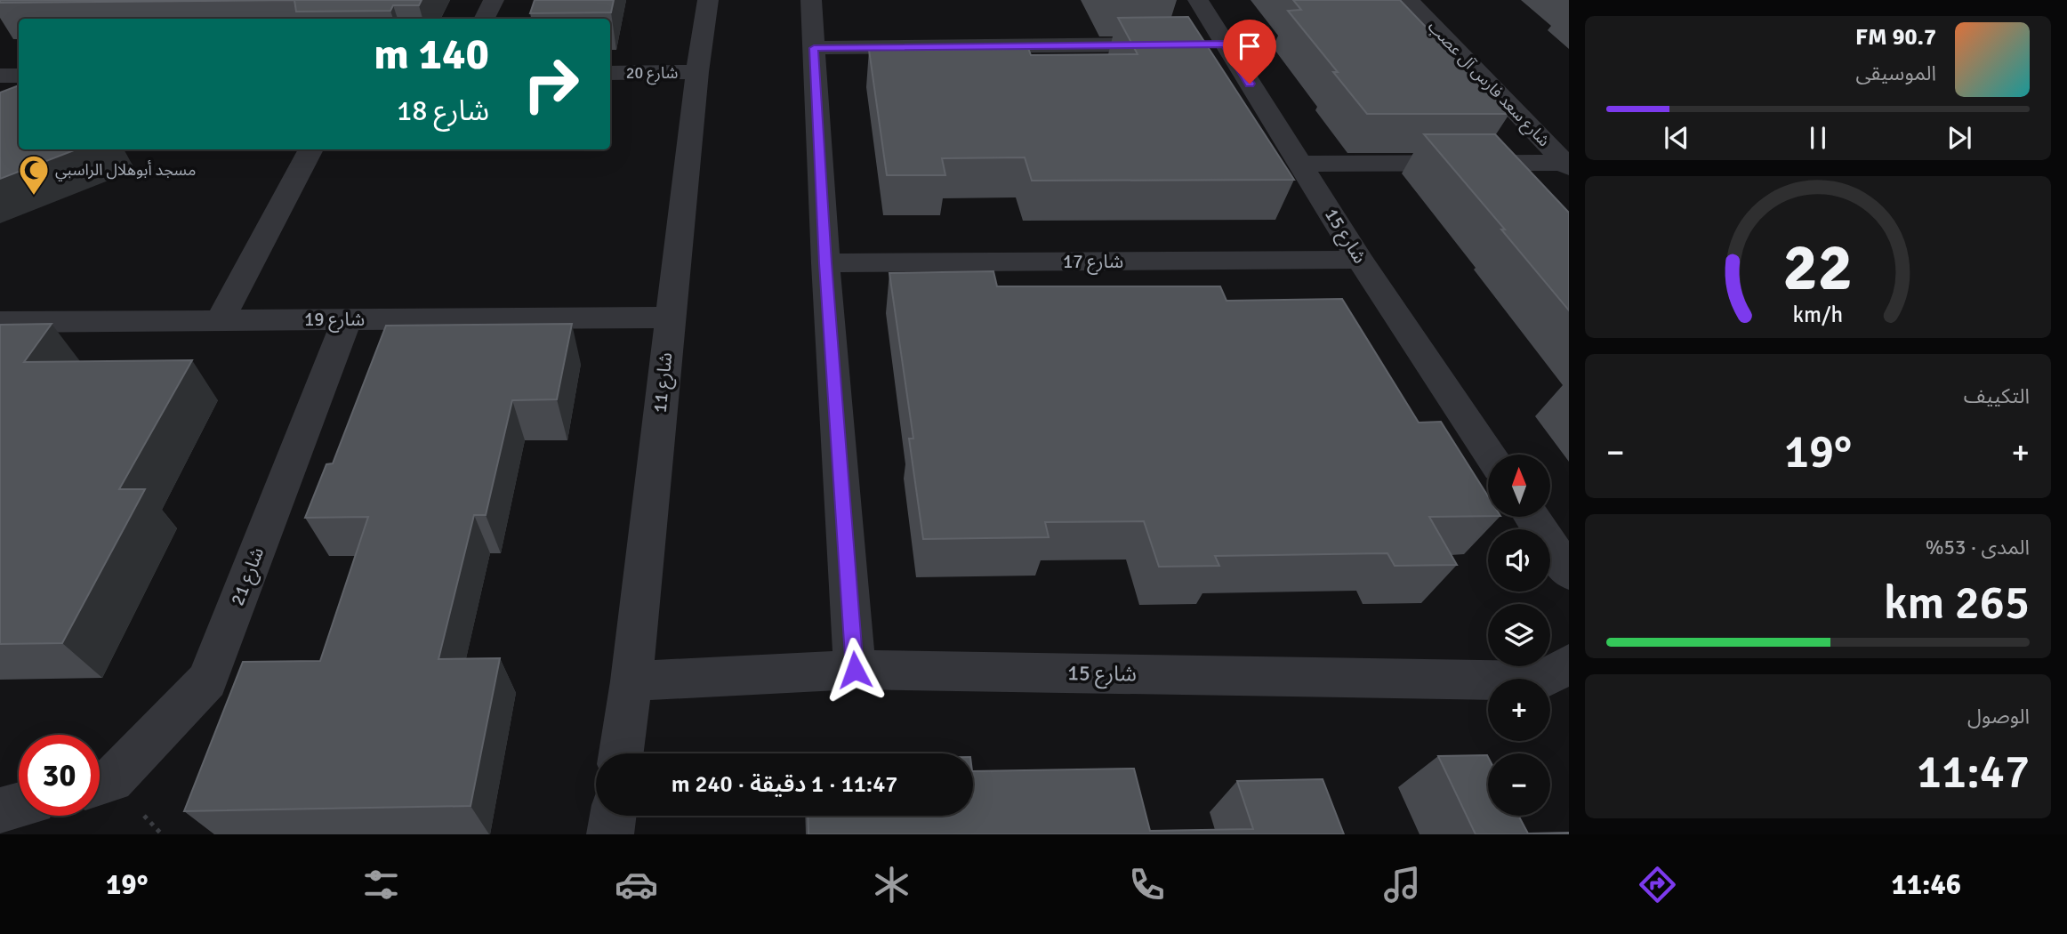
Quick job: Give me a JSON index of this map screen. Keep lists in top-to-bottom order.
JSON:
{
  "streets": {
    "street": [
      "شارع 20",
      "شارع سعد فارس آل عصب",
      "شارع 15",
      "شارع 17",
      "شارع 19",
      "شارع 11",
      "شارع 21"
    ]
  },
  "crossings": [
    ["شارع 20", "شارع 11"],
    ["شارع 15", "شارع 17"],
    ["شارع 15", "شارع 11"],
    ["شارع 19", "شارع 11"],
    ["شارع 19", "شارع 21"]
  ],
  "places": {
    "mosque": ["مسجد أبوهلال الراسبي"]
  },
  "north": "top",
  "page": {
    "turn": ["140 m", "شارع 18"],
    "song": ["90.7 FM", "الموسيقى"],
    "tile": [
      "التكييف",
      ["المدى · 53%", "265 km"],
      ["الوصول", "11:47"]
    ],
    "heat": ["−", "19°", "+"],
    "map_buttons": ["+", "−"],
    "limit": "30",
    "trip": "11:47 · 1 دقيقة · 240 m",
    "tabs": ["11:46", "19°"],
    "gauge": ["22", "km/h"]
  }
}
